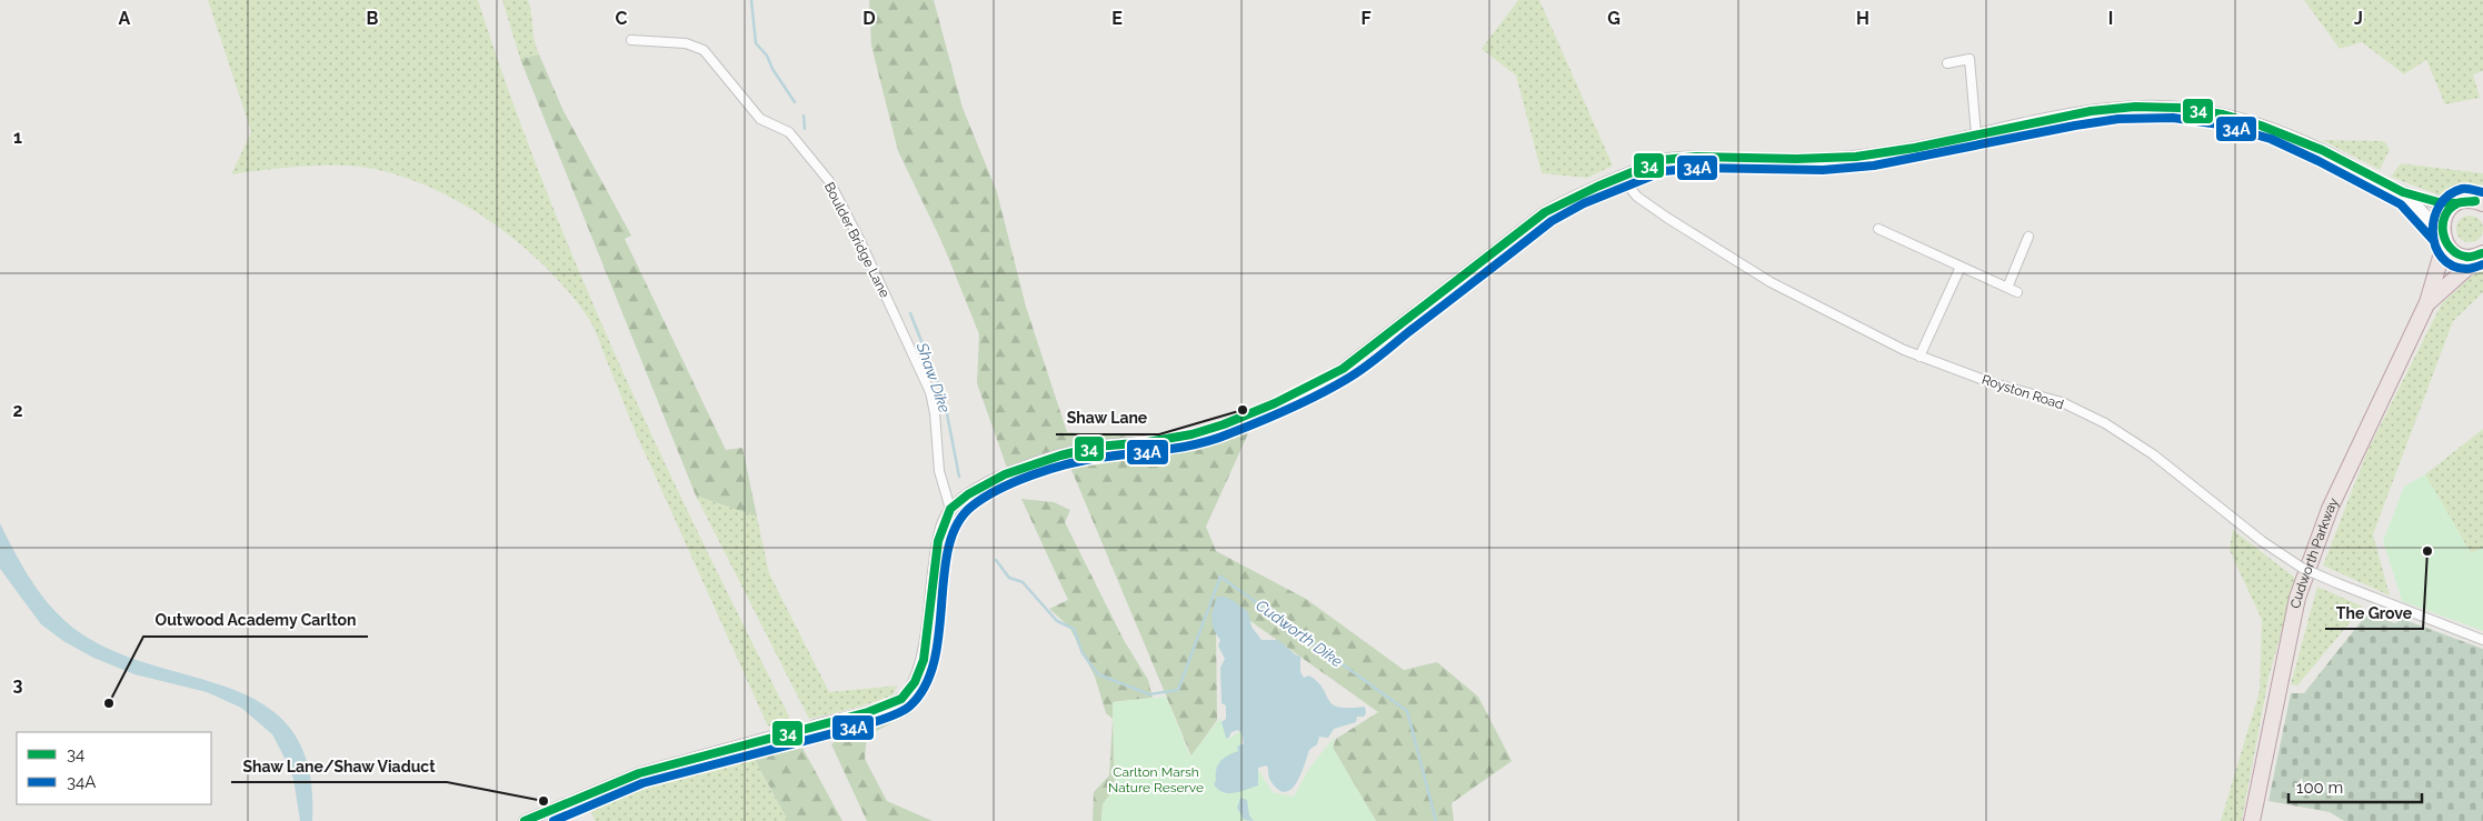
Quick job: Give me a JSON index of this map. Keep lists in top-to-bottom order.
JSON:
{
  "streets": {
    "highway": ["Cudworth Parkway"],
    "street": ["Boulder Bridge Lane", "Royston Road"]
  },
  "water": ["Shaw Dike", "Cudworth Dike"],
  "parks": ["Carlton Marsh Nature Reserve"],
  "places": [
    "Shaw Lane",
    "The Grove",
    "Outwood Academy Carlton",
    "Shaw Lane/Shaw Viaduct"
  ],
  "lines": ["transit line 34", "transit line 34A"],
  "legend": ["34", "34A"],
  "scale_bar": "100 m",
  "grid": {
    "columns": [
      "A",
      "B",
      "C",
      "D",
      "E",
      "F",
      "G",
      "H",
      "I",
      "J"
    ],
    "rows": ["1", "2", "3"]
  }
}
